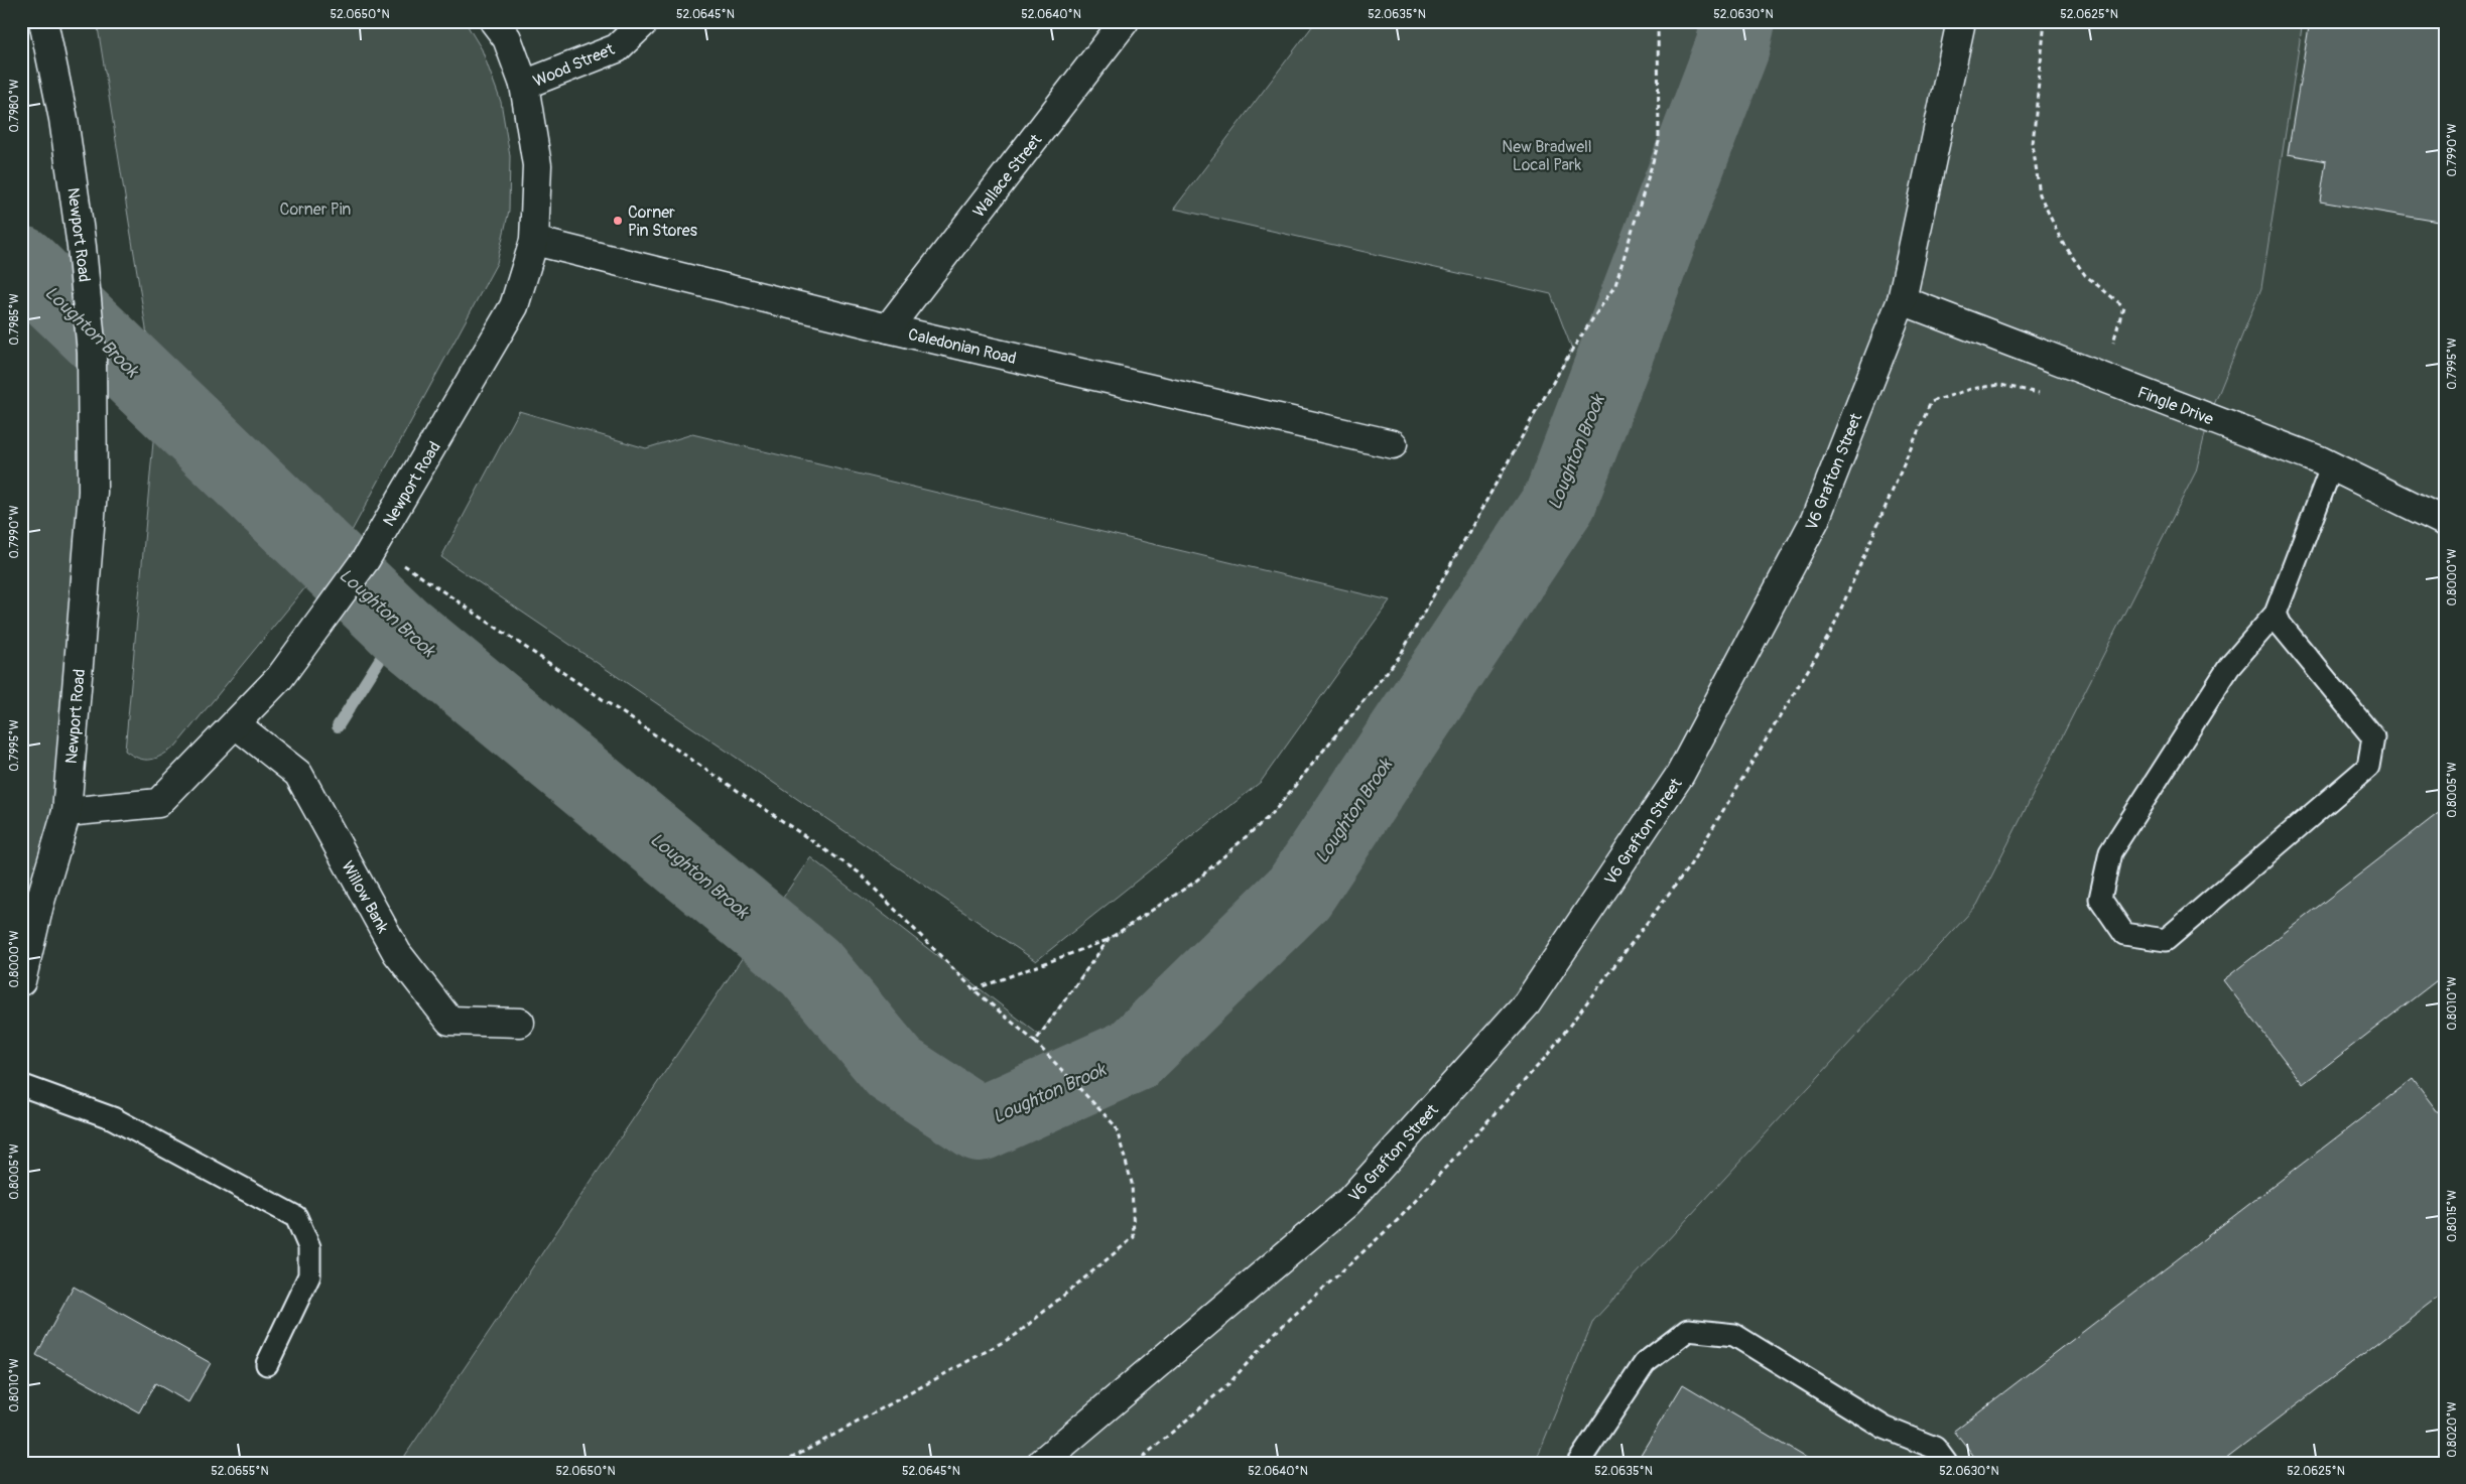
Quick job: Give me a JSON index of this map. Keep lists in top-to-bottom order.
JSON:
{
  "streets": {
    "street": [
      "Wood Street",
      "Wallace Street",
      "Newport Road",
      "Caledonian Road",
      "Fingle Drive",
      "V6 Grafton Street",
      "Willow Bank"
    ]
  },
  "crossings": [
    ["Wood Street", "Newport Road"],
    ["Wallace Street", "Caledonian Road"],
    ["Newport Road", "Caledonian Road"],
    ["Newport Road", "Willow Bank"],
    ["Fingle Drive", "V6 Grafton Street"]
  ],
  "water": ["Loughton Brook"],
  "parks": ["New Bradwell Local Park", "Corner Pin"],
  "places": ["Corner Pin Stores"],
  "coordinates": [
    "52.0650°N",
    "52.0645°N",
    "52.0640°N",
    "52.0635°N",
    "52.0630°N",
    "52.0625°N",
    "0.7980°W",
    "0.7990°W",
    "0.7985°W",
    "0.7995°W",
    "0.8000°W",
    "0.8005°W",
    "0.8010°W",
    "0.8015°W",
    "0.8020°W",
    "52.0655°N"
  ]
}
